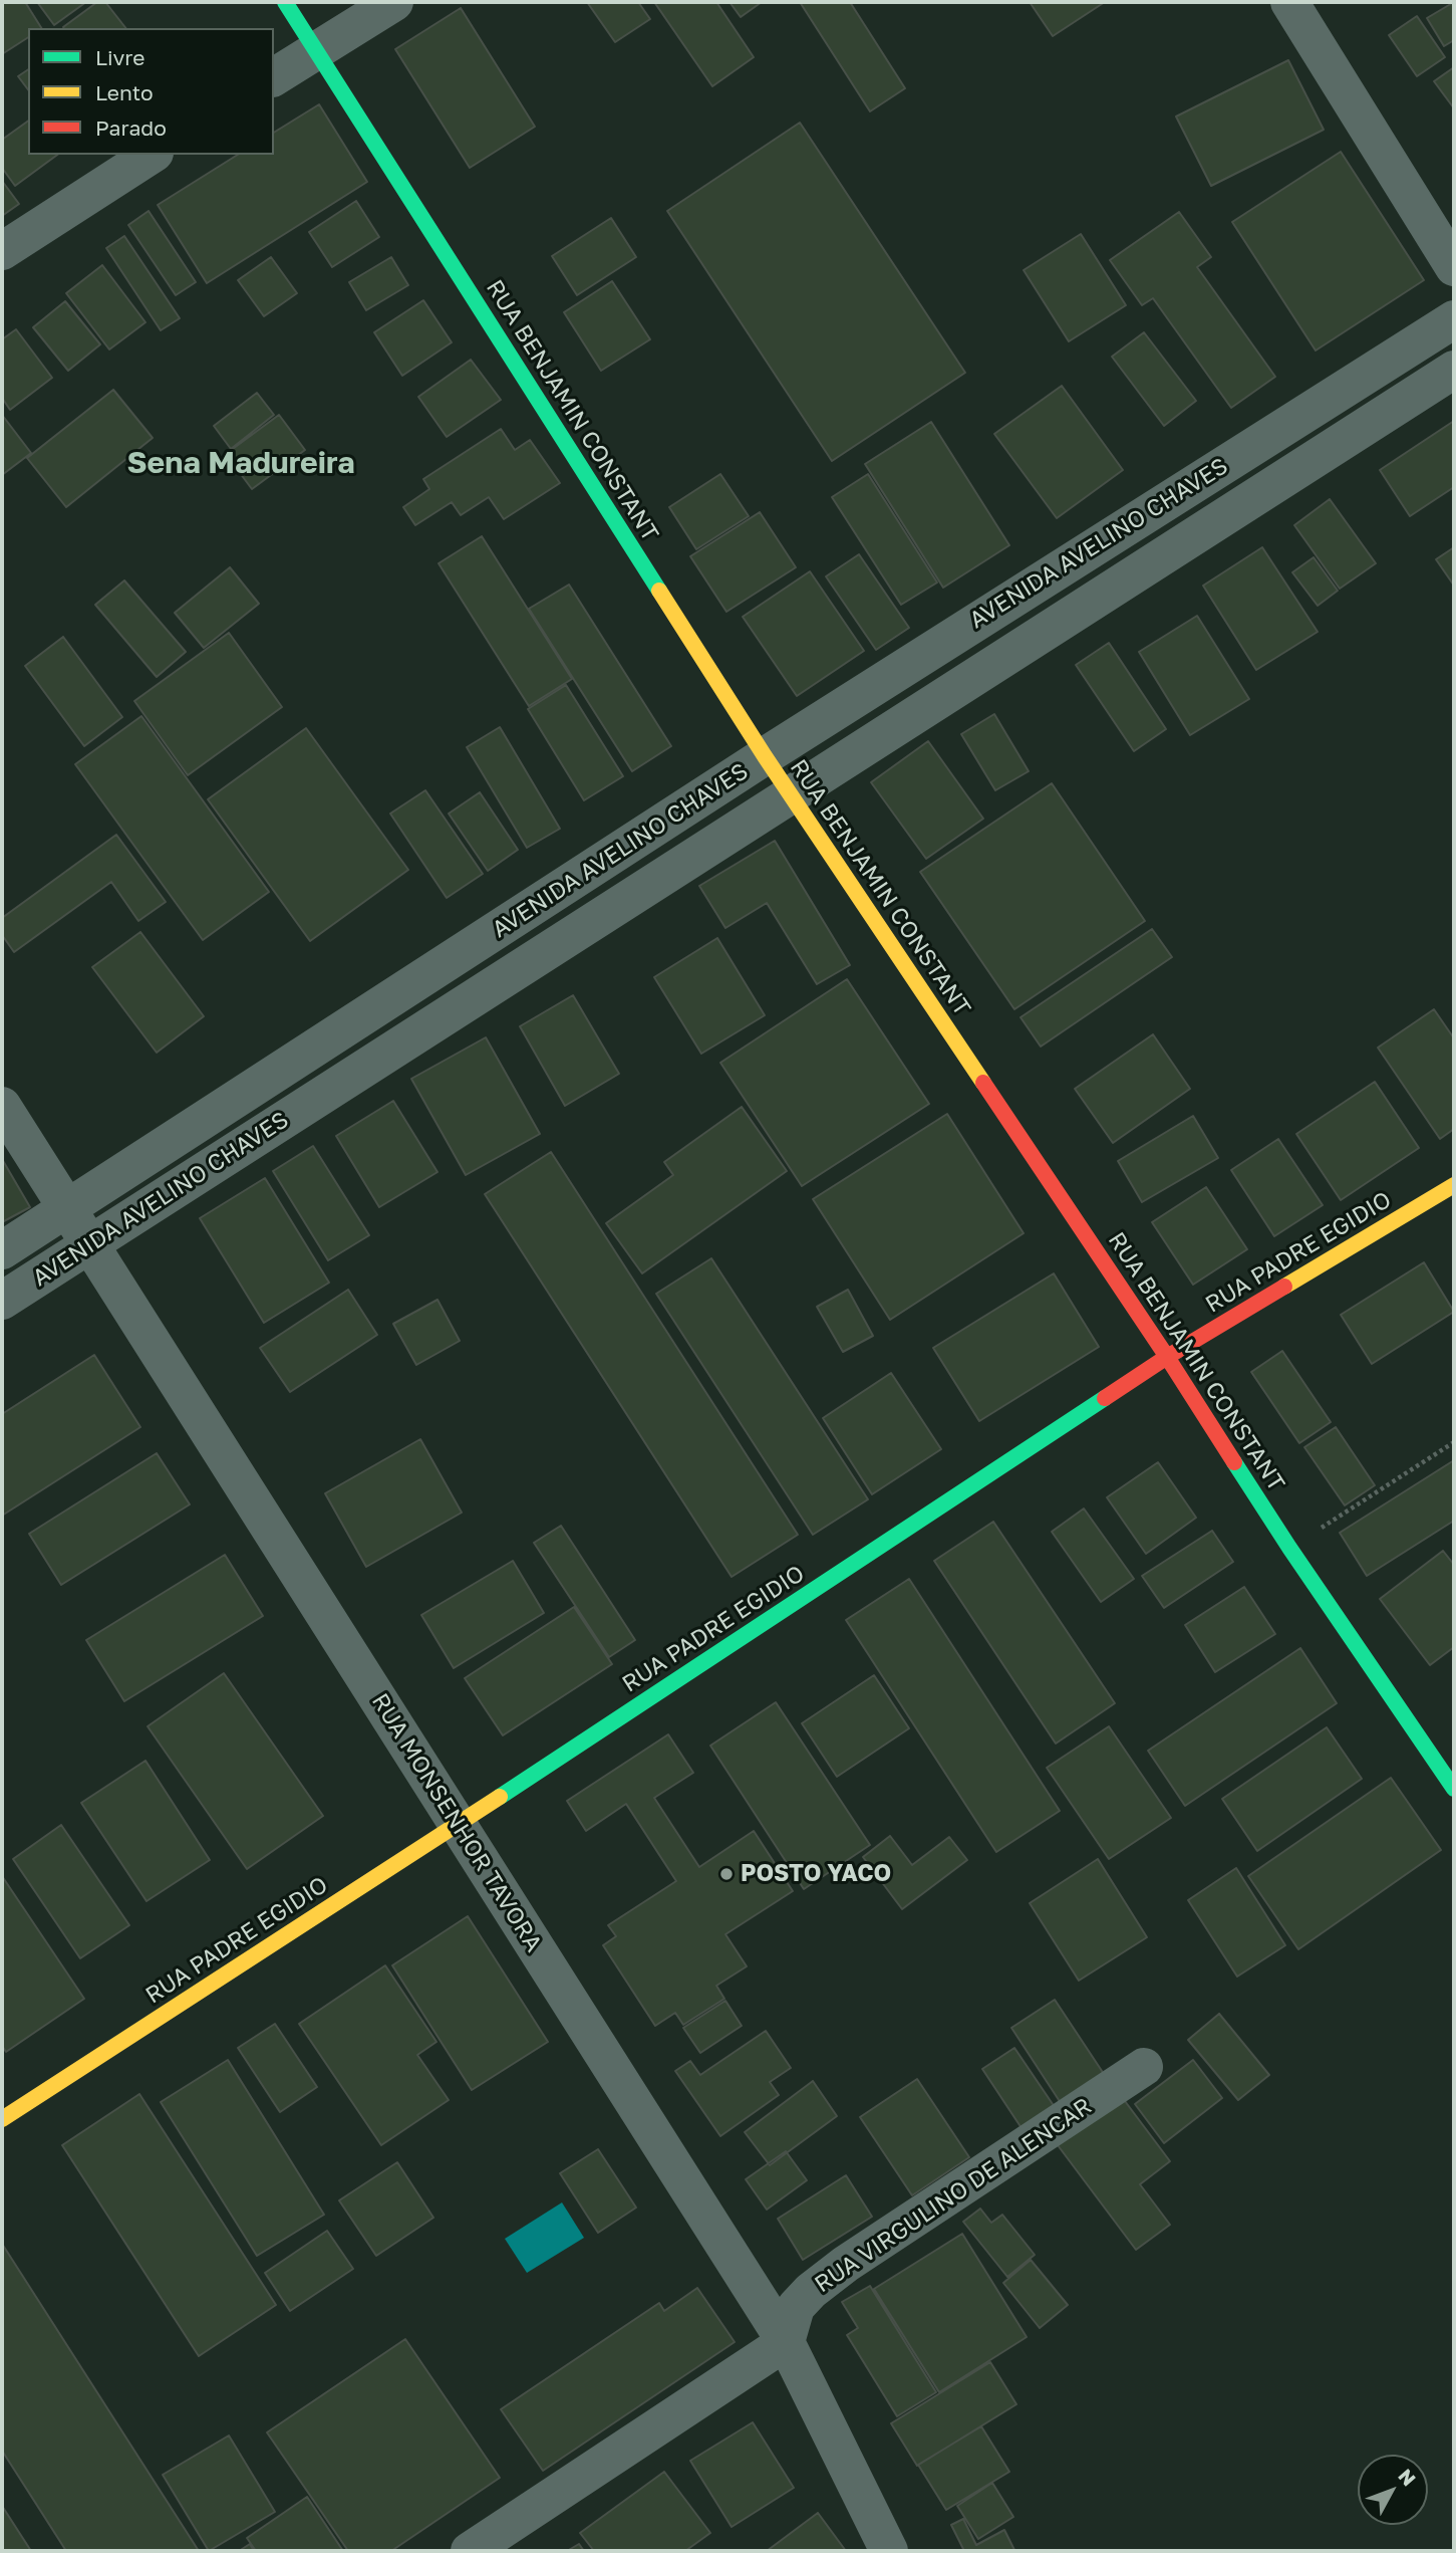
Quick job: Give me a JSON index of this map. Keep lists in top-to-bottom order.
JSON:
{
  "streets": {
    "street": [
      "RUA BENJAMIN CONSTANT",
      "AVENIDA AVELINO CHAVES",
      "RUA PADRE EGIDIO",
      "RUA MONSENHOR TAVORA",
      "RUA VIRGULINO DE ALENCAR"
    ]
  },
  "crossings": [
    ["RUA BENJAMIN CONSTANT", "AVENIDA AVELINO CHAVES"],
    ["RUA BENJAMIN CONSTANT", "RUA PADRE EGIDIO"],
    ["AVENIDA AVELINO CHAVES", "RUA MONSENHOR TAVORA"],
    ["RUA PADRE EGIDIO", "RUA MONSENHOR TAVORA"],
    ["RUA MONSENHOR TAVORA", "RUA VIRGULINO DE ALENCAR"]
  ],
  "districts": ["Sena Madureira"],
  "places": ["POSTO YACO"],
  "legend": ["Livre", "Lento", "Parado"],
  "north": "top right"
}
